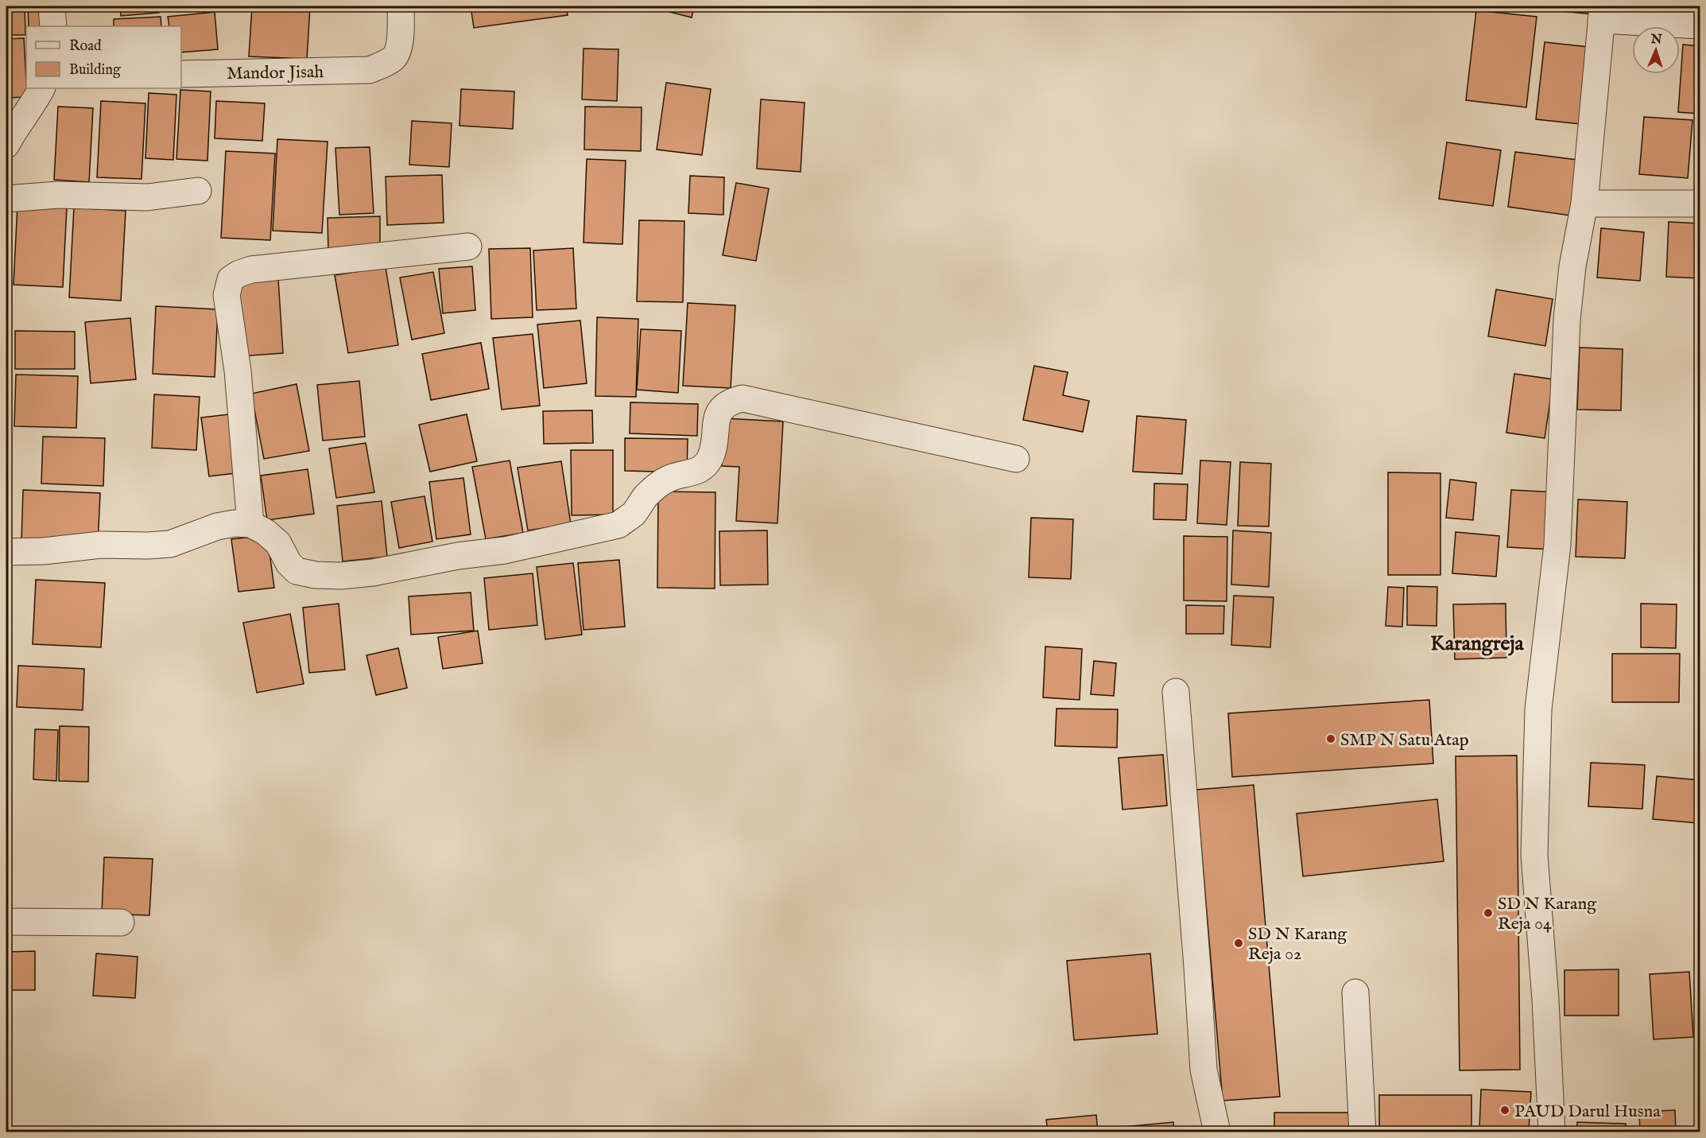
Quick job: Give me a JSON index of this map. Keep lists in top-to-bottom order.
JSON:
{
  "streets": {
    "street": ["Mandor Jisah"]
  },
  "districts": ["Karangreja"],
  "places": [
    "SMP N Satu Atap",
    "SD N Karang Reja 04",
    "SD N Karang Reja 02",
    "PAUD Darul Husna"
  ],
  "legend": ["Road", "Building"],
  "north": "top"
}
